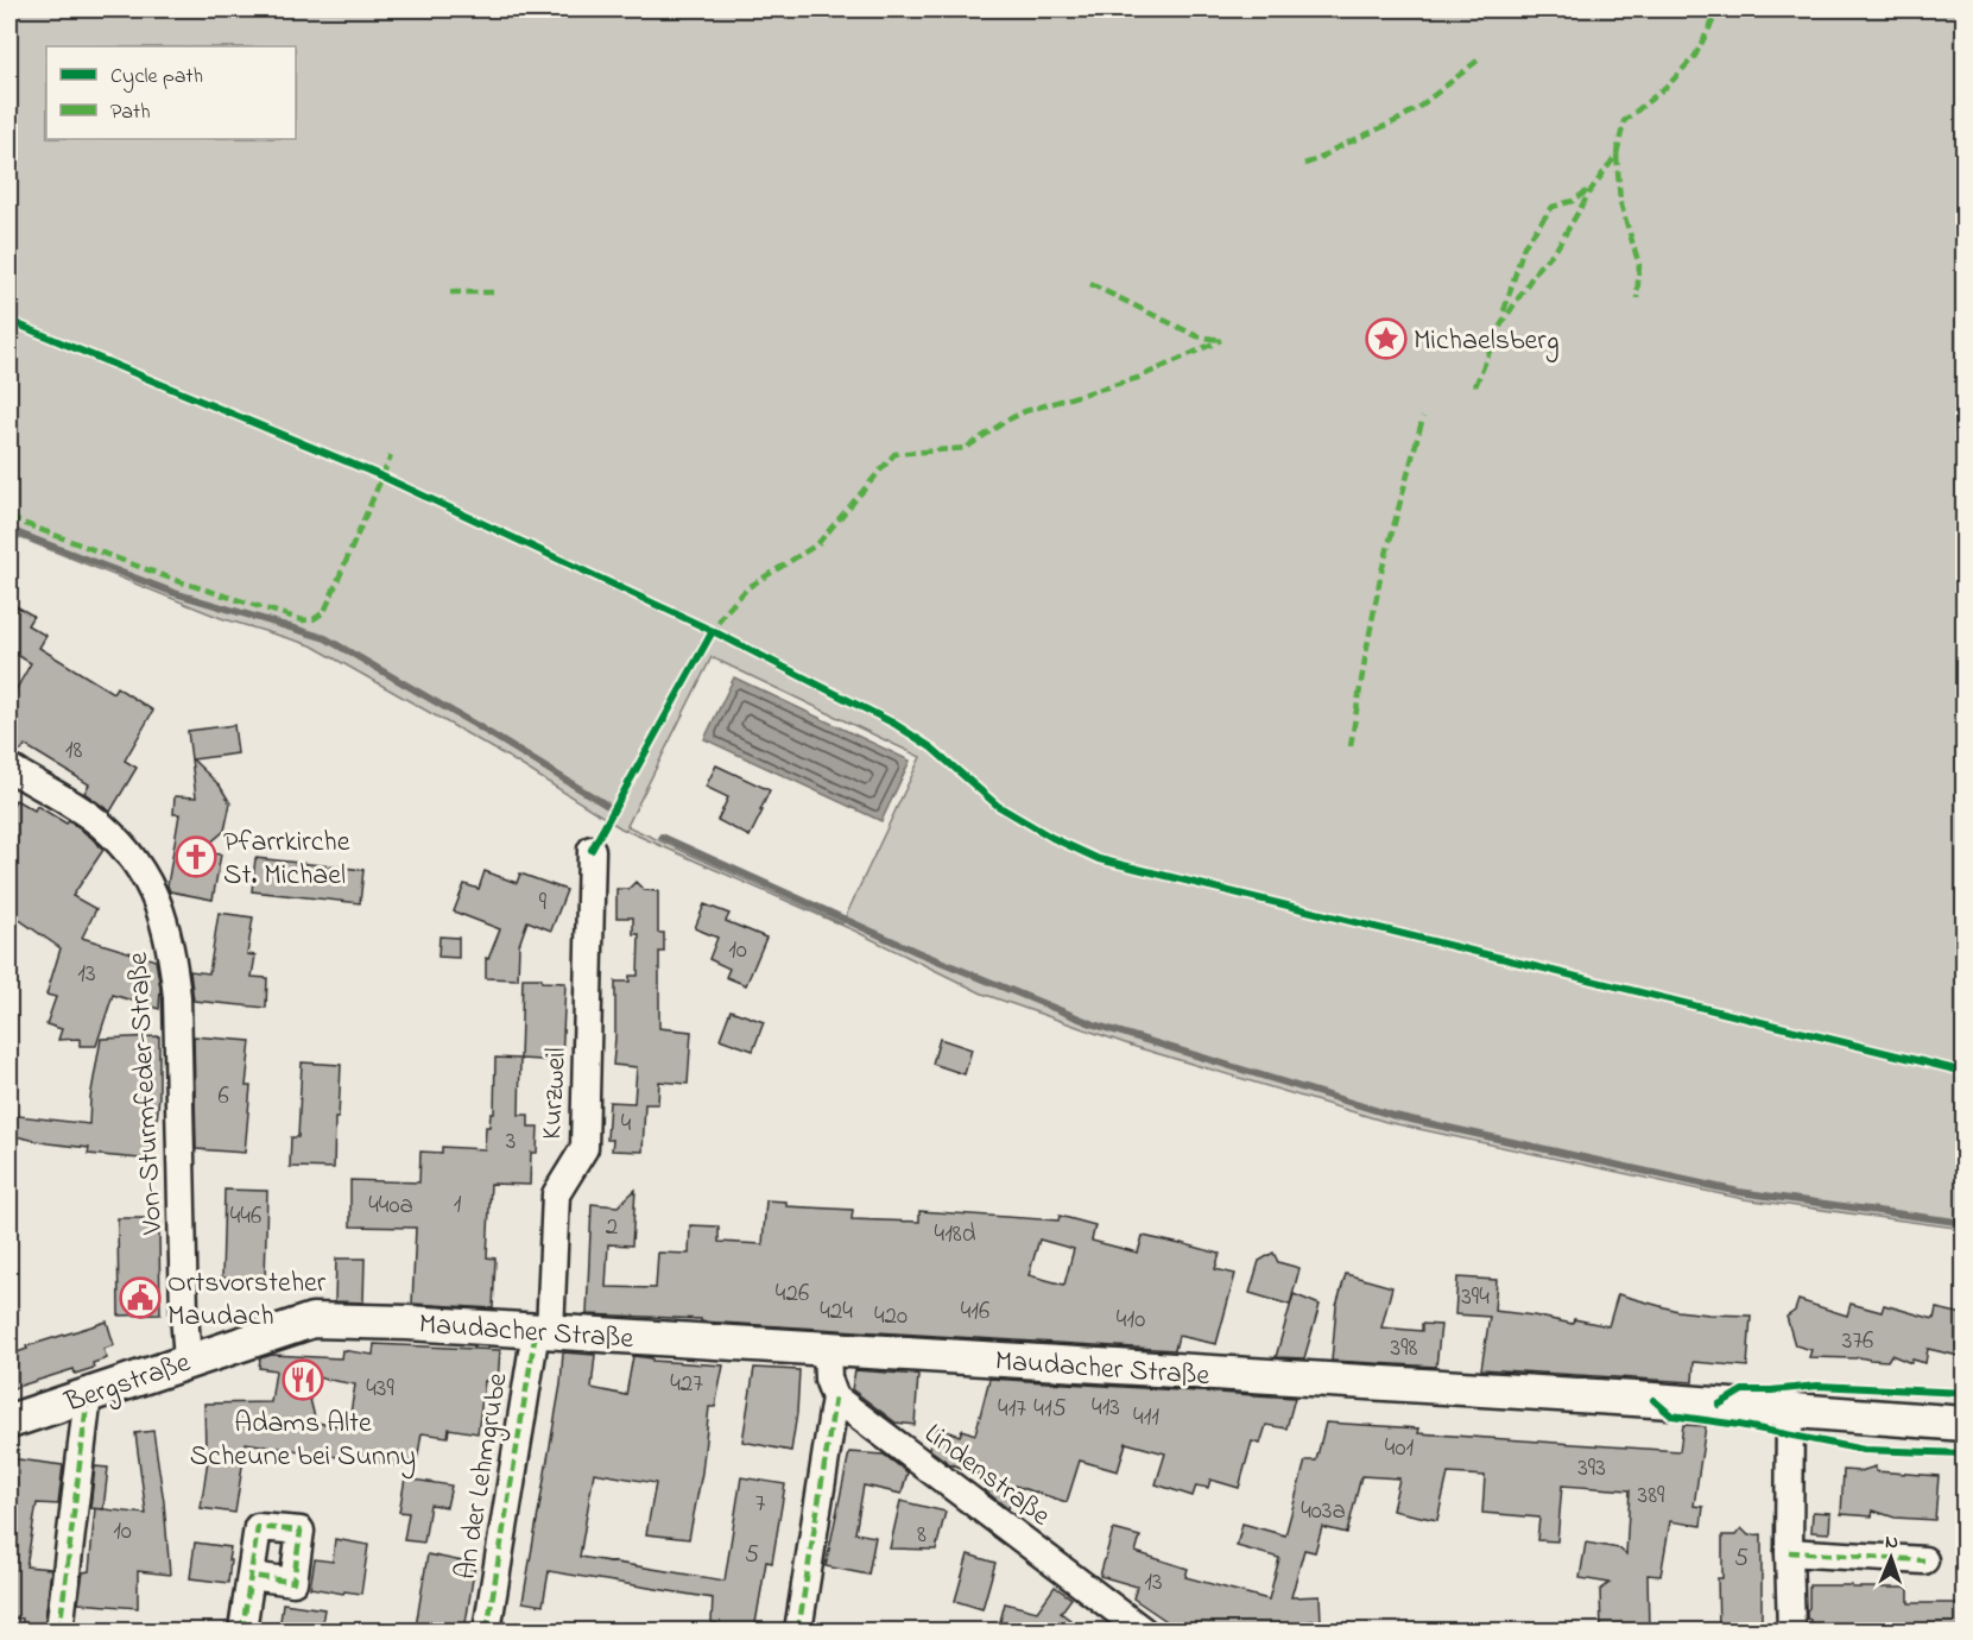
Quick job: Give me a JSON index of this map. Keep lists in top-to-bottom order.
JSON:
{
  "streets": {
    "street": [
      "Von-Sturmfeder-Straße",
      "Kurzweil",
      "Maudacher Straße",
      "Bergstraße",
      "Lindenstraße",
      "An der Lehmgrube"
    ]
  },
  "crossings": [
    ["Von-Sturmfeder-Straße", "Bergstraße"],
    ["Kurzweil", "Maudacher Straße"],
    ["Kurzweil", "An der Lehmgrube"],
    ["Maudacher Straße", "Bergstraße"],
    ["Maudacher Straße", "An der Lehmgrube"]
  ],
  "places": {
    "place": ["Michaelsberg"],
    "church": ["Pfarrkirche St. Michael"],
    "public building": ["Ortsvorsteher Maudach"],
    "restaurant": ["Adams Alte Scheune bei Sunny"]
  },
  "house_numbers": [
    "18",
    "9",
    "10",
    "13",
    "6",
    "4",
    "3",
    "1",
    "440a",
    "446",
    "2",
    "418d",
    "426",
    "394",
    "424",
    "416",
    "420",
    "410",
    "376",
    "398",
    "427",
    "439",
    "413",
    "417",
    "415",
    "411",
    "401",
    "393",
    "389",
    "7",
    "403a",
    "10",
    "8",
    "5",
    "5",
    "13"
  ],
  "legend": ["Cycle path", "Path"],
  "north": "top"
}
